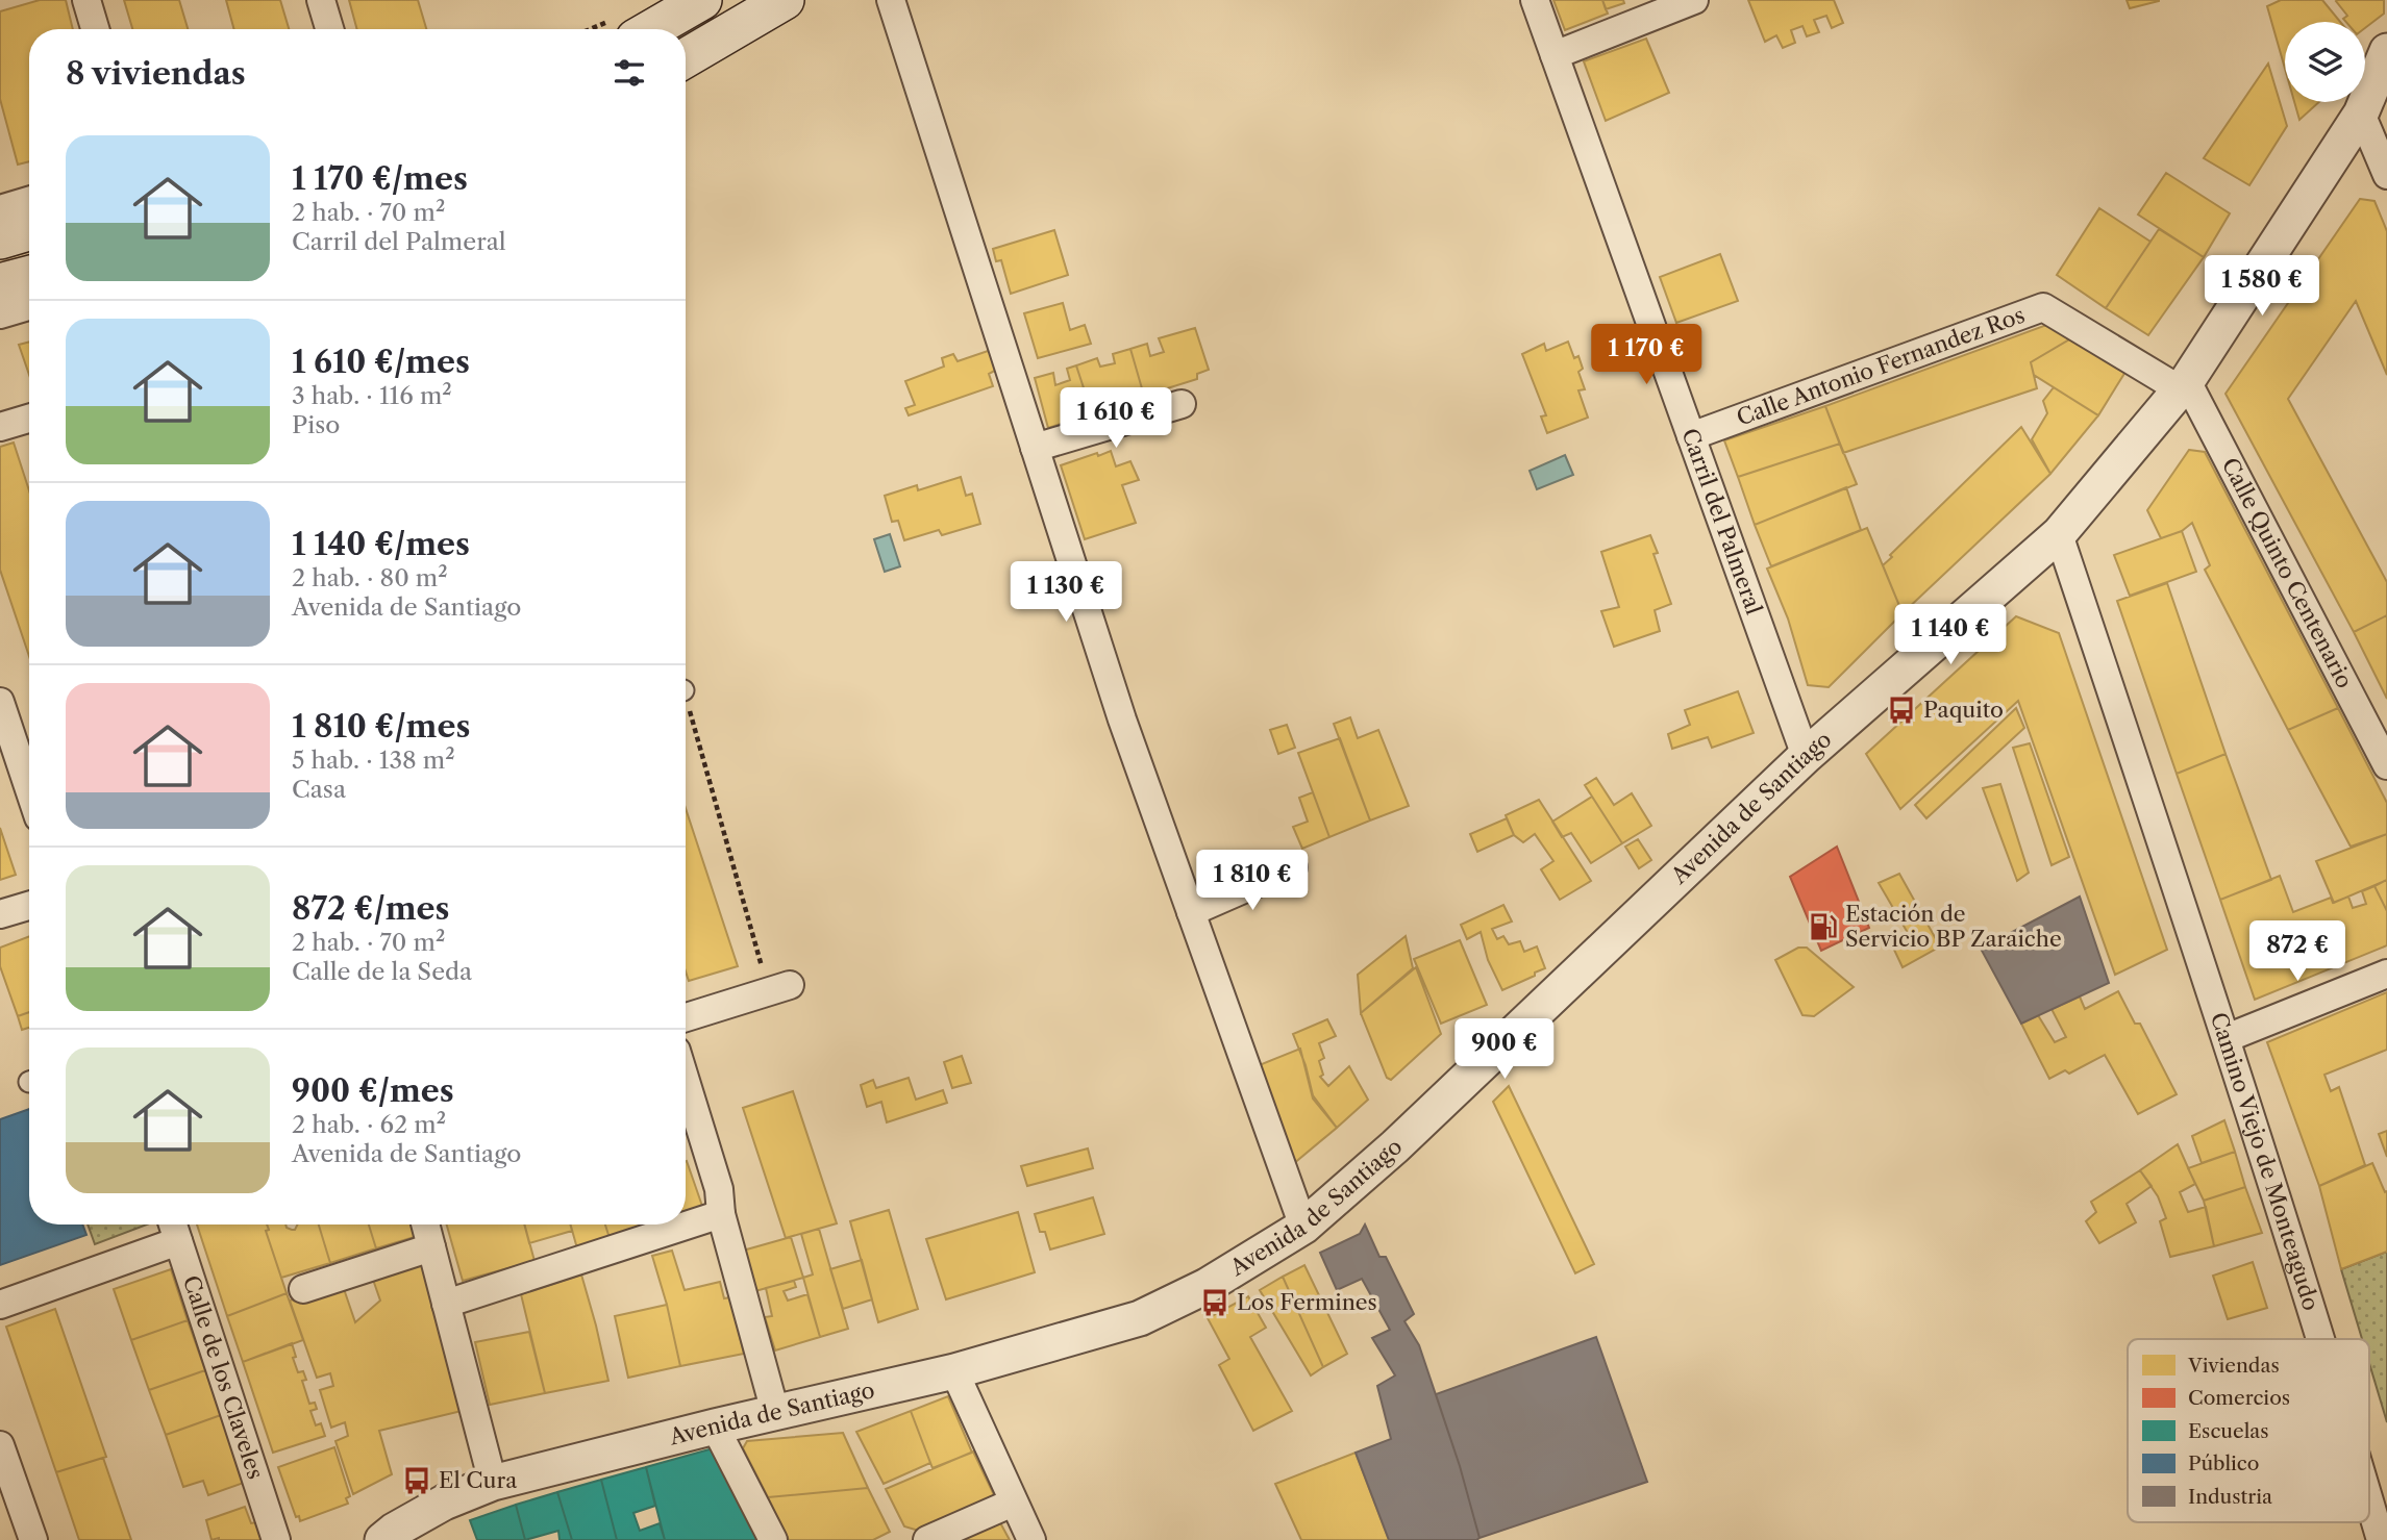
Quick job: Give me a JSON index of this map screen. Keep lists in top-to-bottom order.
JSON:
{
  "streets": {
    "street": [
      "Calle Antonio Fernandez Ros",
      "Carril del Palmeral",
      "Calle Quinto Centenario",
      "Avenida de Santiago",
      "Camino Viejo de Monteagudo",
      "Calle de los Claveles"
    ]
  },
  "crossings": [
    ["Calle Antonio Fernandez Ros", "Carril del Palmeral"],
    ["Calle Antonio Fernandez Ros", "Calle Quinto Centenario"],
    ["Calle Antonio Fernandez Ros", "Avenida de Santiago"],
    ["Carril del Palmeral", "Avenida de Santiago"],
    ["Calle Quinto Centenario", "Avenida de Santiago"],
    ["Avenida de Santiago", "Camino Viejo de Monteagudo"]
  ],
  "places": {
    "bus stop": ["Paquito", "Los Fermines", "El Cura"],
    "fuel station": ["Estación de Servicio BP Zaraiche"]
  },
  "legend": [
    "Viviendas",
    "Comercios",
    "Escuelas",
    "Público",
    "Industria"
  ],
  "page": {
    "heading": "8 viviendas",
    "list": [
      {
        "name": "1 170 €/mes",
        "note": "2 hab. · 70 m² · Carril del Palmeral"
      },
      {
        "name": "1 610 €/mes",
        "note": "3 hab. · 116 m² · Piso"
      },
      {
        "name": "1 140 €/mes",
        "note": "2 hab. · 80 m² · Avenida de Santiago"
      },
      {
        "name": "1 810 €/mes",
        "note": "5 hab. · 138 m² · Casa"
      },
      {
        "name": "872 €/mes",
        "note": "2 hab. · 70 m² · Calle de la Seda"
      },
      {
        "name": "900 €/mes",
        "note": "2 hab. · 62 m² · Avenida de Santiago"
      }
    ],
    "price": [
      "1 580 €",
      "1 170 €",
      "1 610 €",
      "1 130 €",
      "1 140 €",
      "1 810 €",
      "872 €",
      "900 €"
    ]
  }
}
